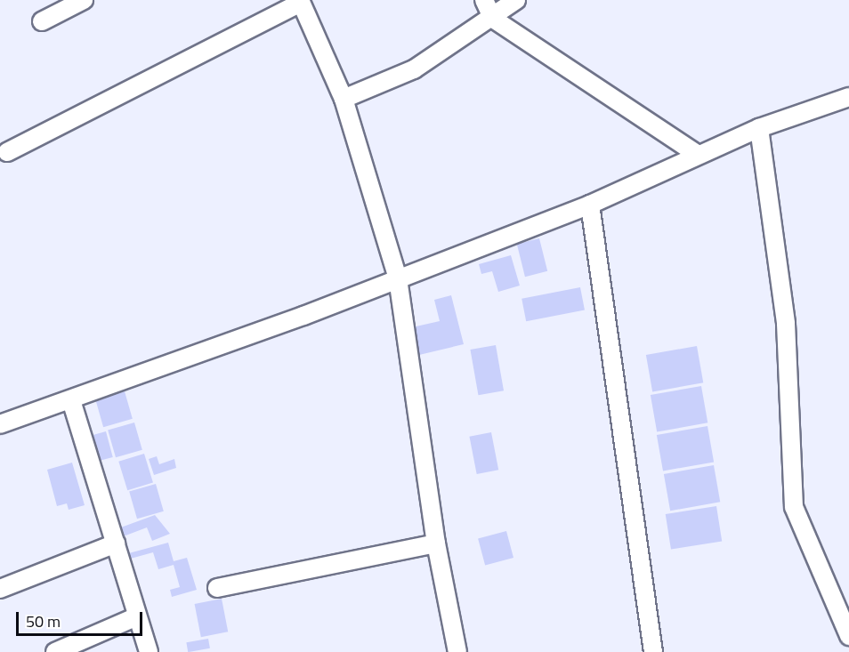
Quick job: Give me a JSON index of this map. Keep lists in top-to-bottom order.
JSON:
{
  "scale_bar": "50 m"
}
